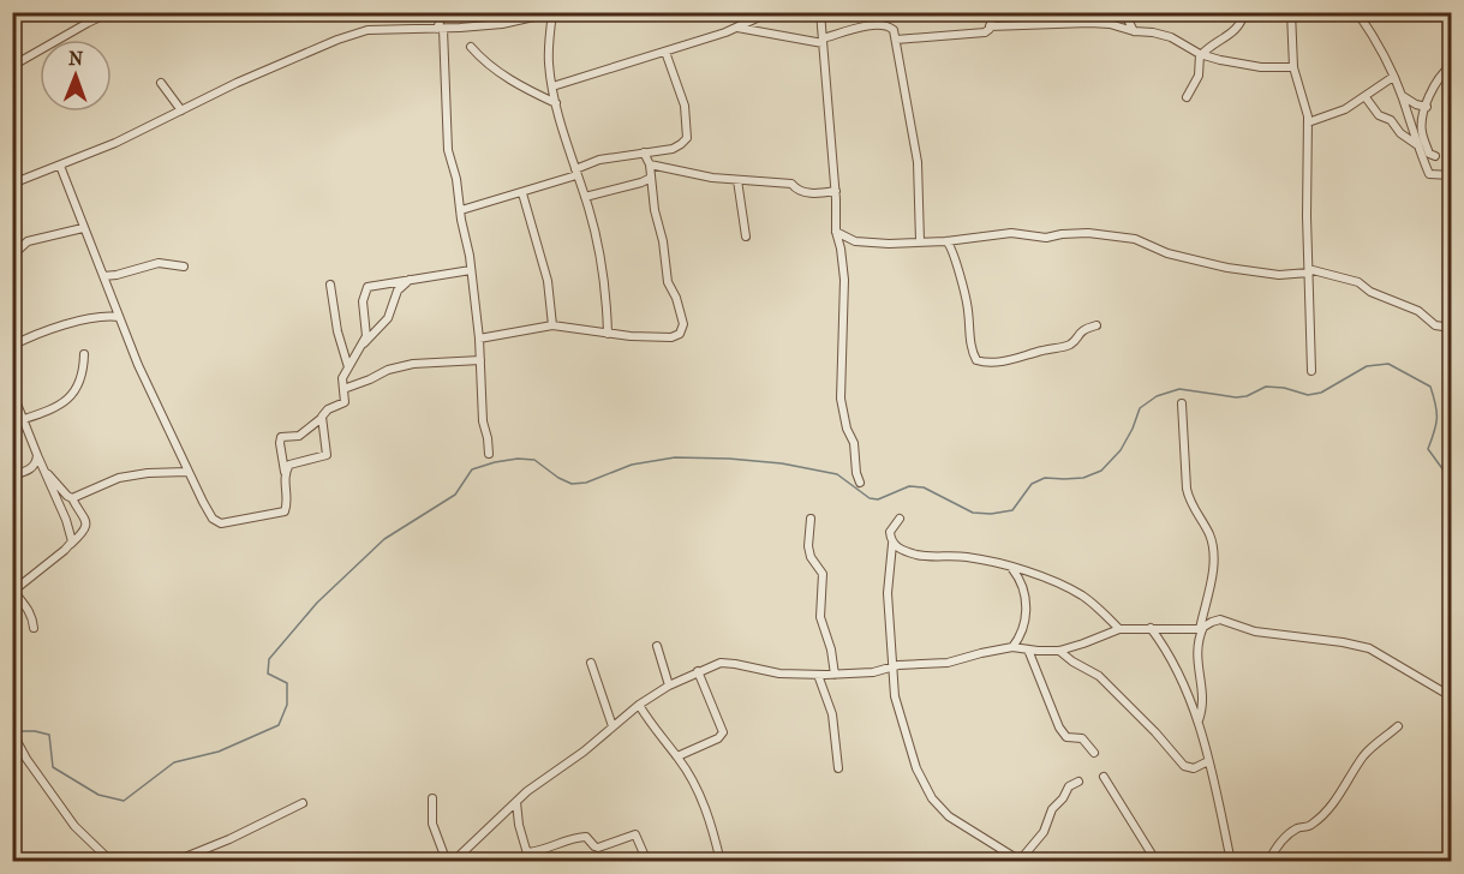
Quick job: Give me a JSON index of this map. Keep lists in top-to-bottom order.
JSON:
{
  "north": "top"
}
